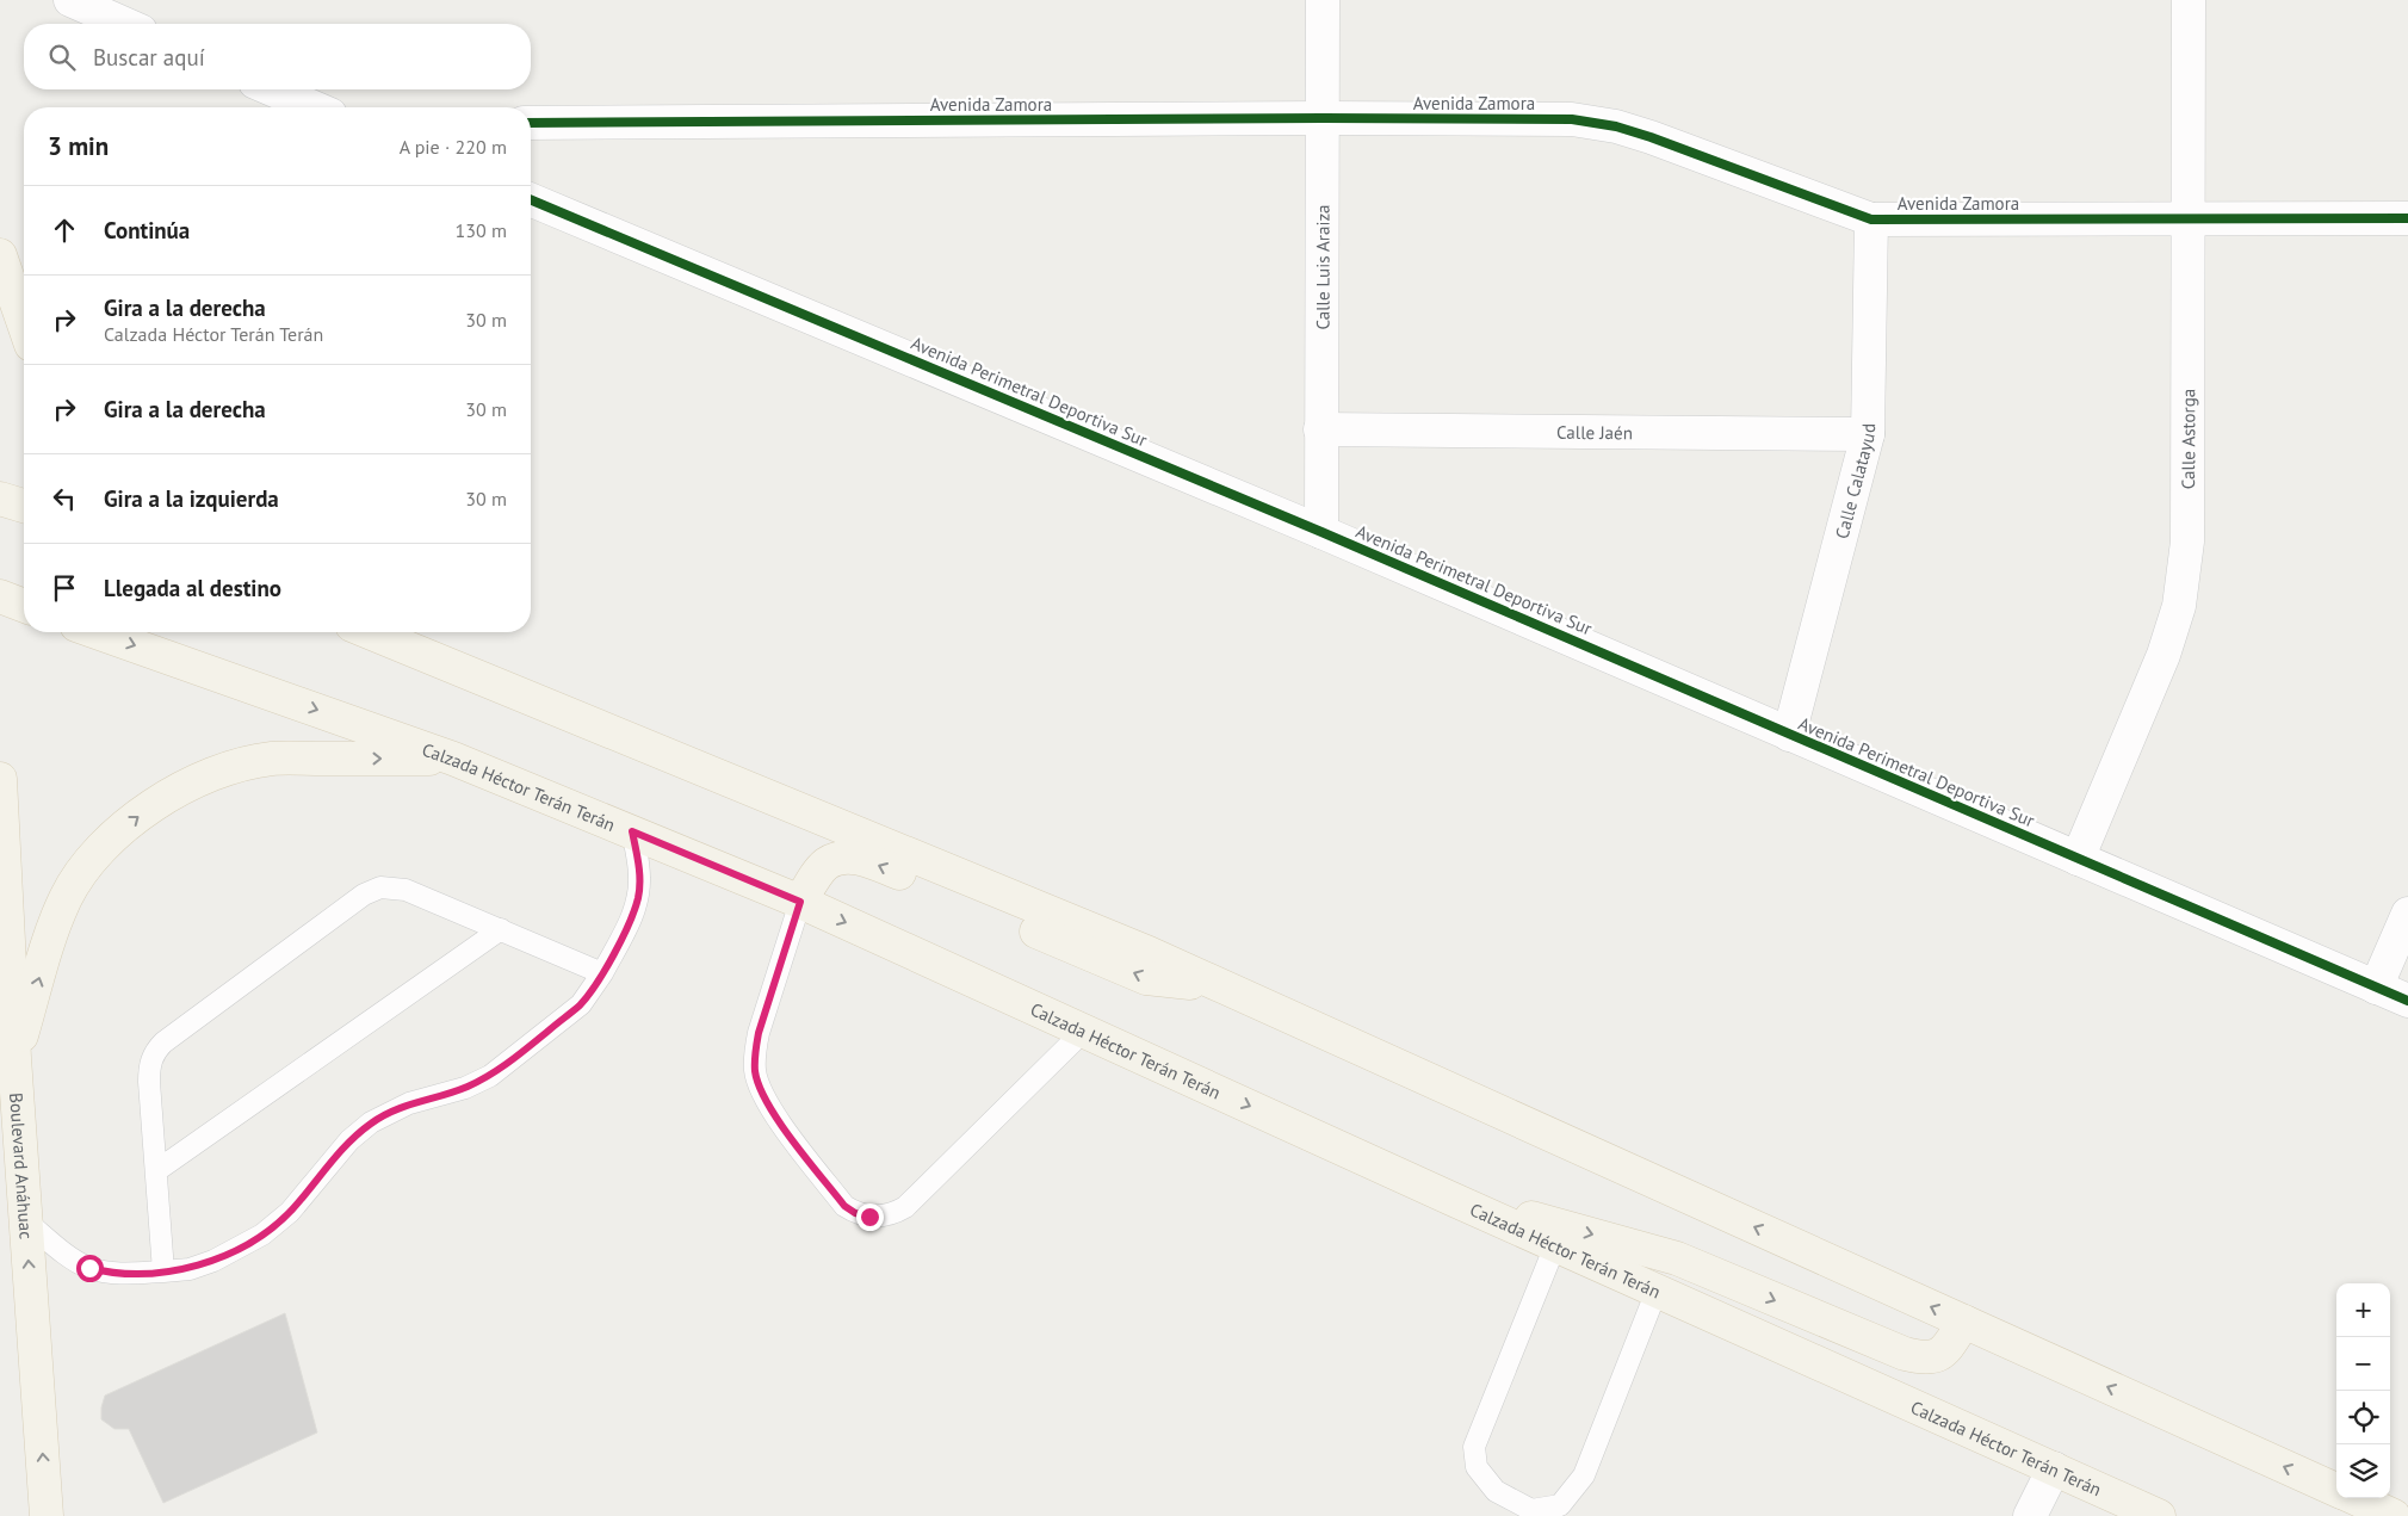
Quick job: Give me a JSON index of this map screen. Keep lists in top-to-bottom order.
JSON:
{
  "streets": {
    "main road": ["Calzada Héctor Terán Terán", "Boulevard Anáhuac"],
    "street": [
      "Avenida Zamora",
      "Calle Luis Araiza",
      "Avenida Perimetral Deportiva Sur",
      "Calle Jaén",
      "Calle Astorga",
      "Calle Calatayud"
    ]
  },
  "crossings": [
    ["Avenida Zamora", "Calle Luis Araiza"],
    ["Avenida Zamora", "Calle Astorga"],
    ["Avenida Zamora", "Calle Calatayud"],
    ["Calle Luis Araiza", "Avenida Perimetral Deportiva Sur"],
    ["Calle Luis Araiza", "Calle Jaén"],
    ["Avenida Perimetral Deportiva Sur", "Calle Astorga"],
    ["Avenida Perimetral Deportiva Sur", "Calle Calatayud"],
    ["Calle Jaén", "Calle Calatayud"]
  ],
  "one_way": ["Boulevard Anáhuac"],
  "page": {
    "search": "Buscar aquí",
    "heading": ["3 min", "A pie · 220 m"],
    "list": [
      ["Continúa", "130 m"],
      ["Gira a la derecha", "Calzada Héctor Terán Terán", "30 m"],
      ["Gira a la derecha", "30 m"],
      ["Gira a la izquierda", "30 m"],
      "Llegada al destino"
    ],
    "map_buttons": ["+", "−"]
  }
}
